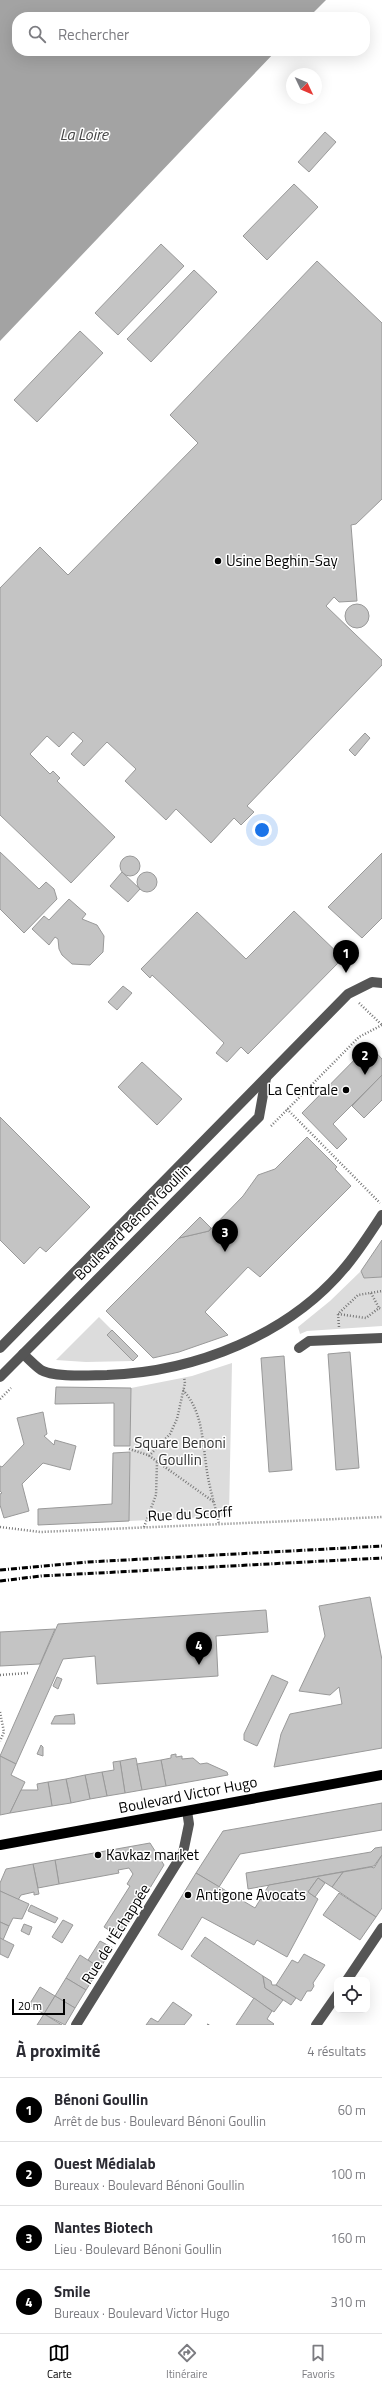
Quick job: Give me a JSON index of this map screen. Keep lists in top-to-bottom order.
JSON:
{
  "streets": {
    "main road": ["Boulevard Victor Hugo"],
    "street": ["Boulevard Bénoni Goullin", "Rue de l'Échappée"],
    "path": ["Rue du Scorff"]
  },
  "crossings": [
    ["Boulevard Victor Hugo", "Rue de l'Échappée"]
  ],
  "water": ["La Loire"],
  "parks": ["Square Benoni Goullin"],
  "places": [
    "Usine Beghin-Say",
    "La Centrale",
    "Kavkaz market",
    "Antigone Avocats"
  ],
  "scale_bar": "20 m",
  "north": "bottom right",
  "page": {
    "search": "Rechercher",
    "pins": [
      "1",
      "2",
      "3",
      "4"
    ],
    "scale": "20 m",
    "heading": ["À proximité", "4 résultats"],
    "list": [
      {
        "mark": "1",
        "name": "Bénoni Goullin",
        "note": "Arrêt de bus · Boulevard Bénoni Goullin",
        "value": "60 m"
      },
      {
        "mark": "2",
        "name": "Ouest Médialab",
        "note": "Bureaux · Boulevard Bénoni Goullin",
        "value": "100 m"
      },
      {
        "mark": "3",
        "name": "Nantes Biotech",
        "note": "Lieu · Boulevard Bénoni Goullin",
        "value": "160 m"
      },
      {
        "mark": "4",
        "name": "Smile",
        "note": "Bureaux · Boulevard Victor Hugo",
        "value": "310 m"
      }
    ],
    "nav": ["Carte", "Itinéraire", "Favoris"]
  }
}
